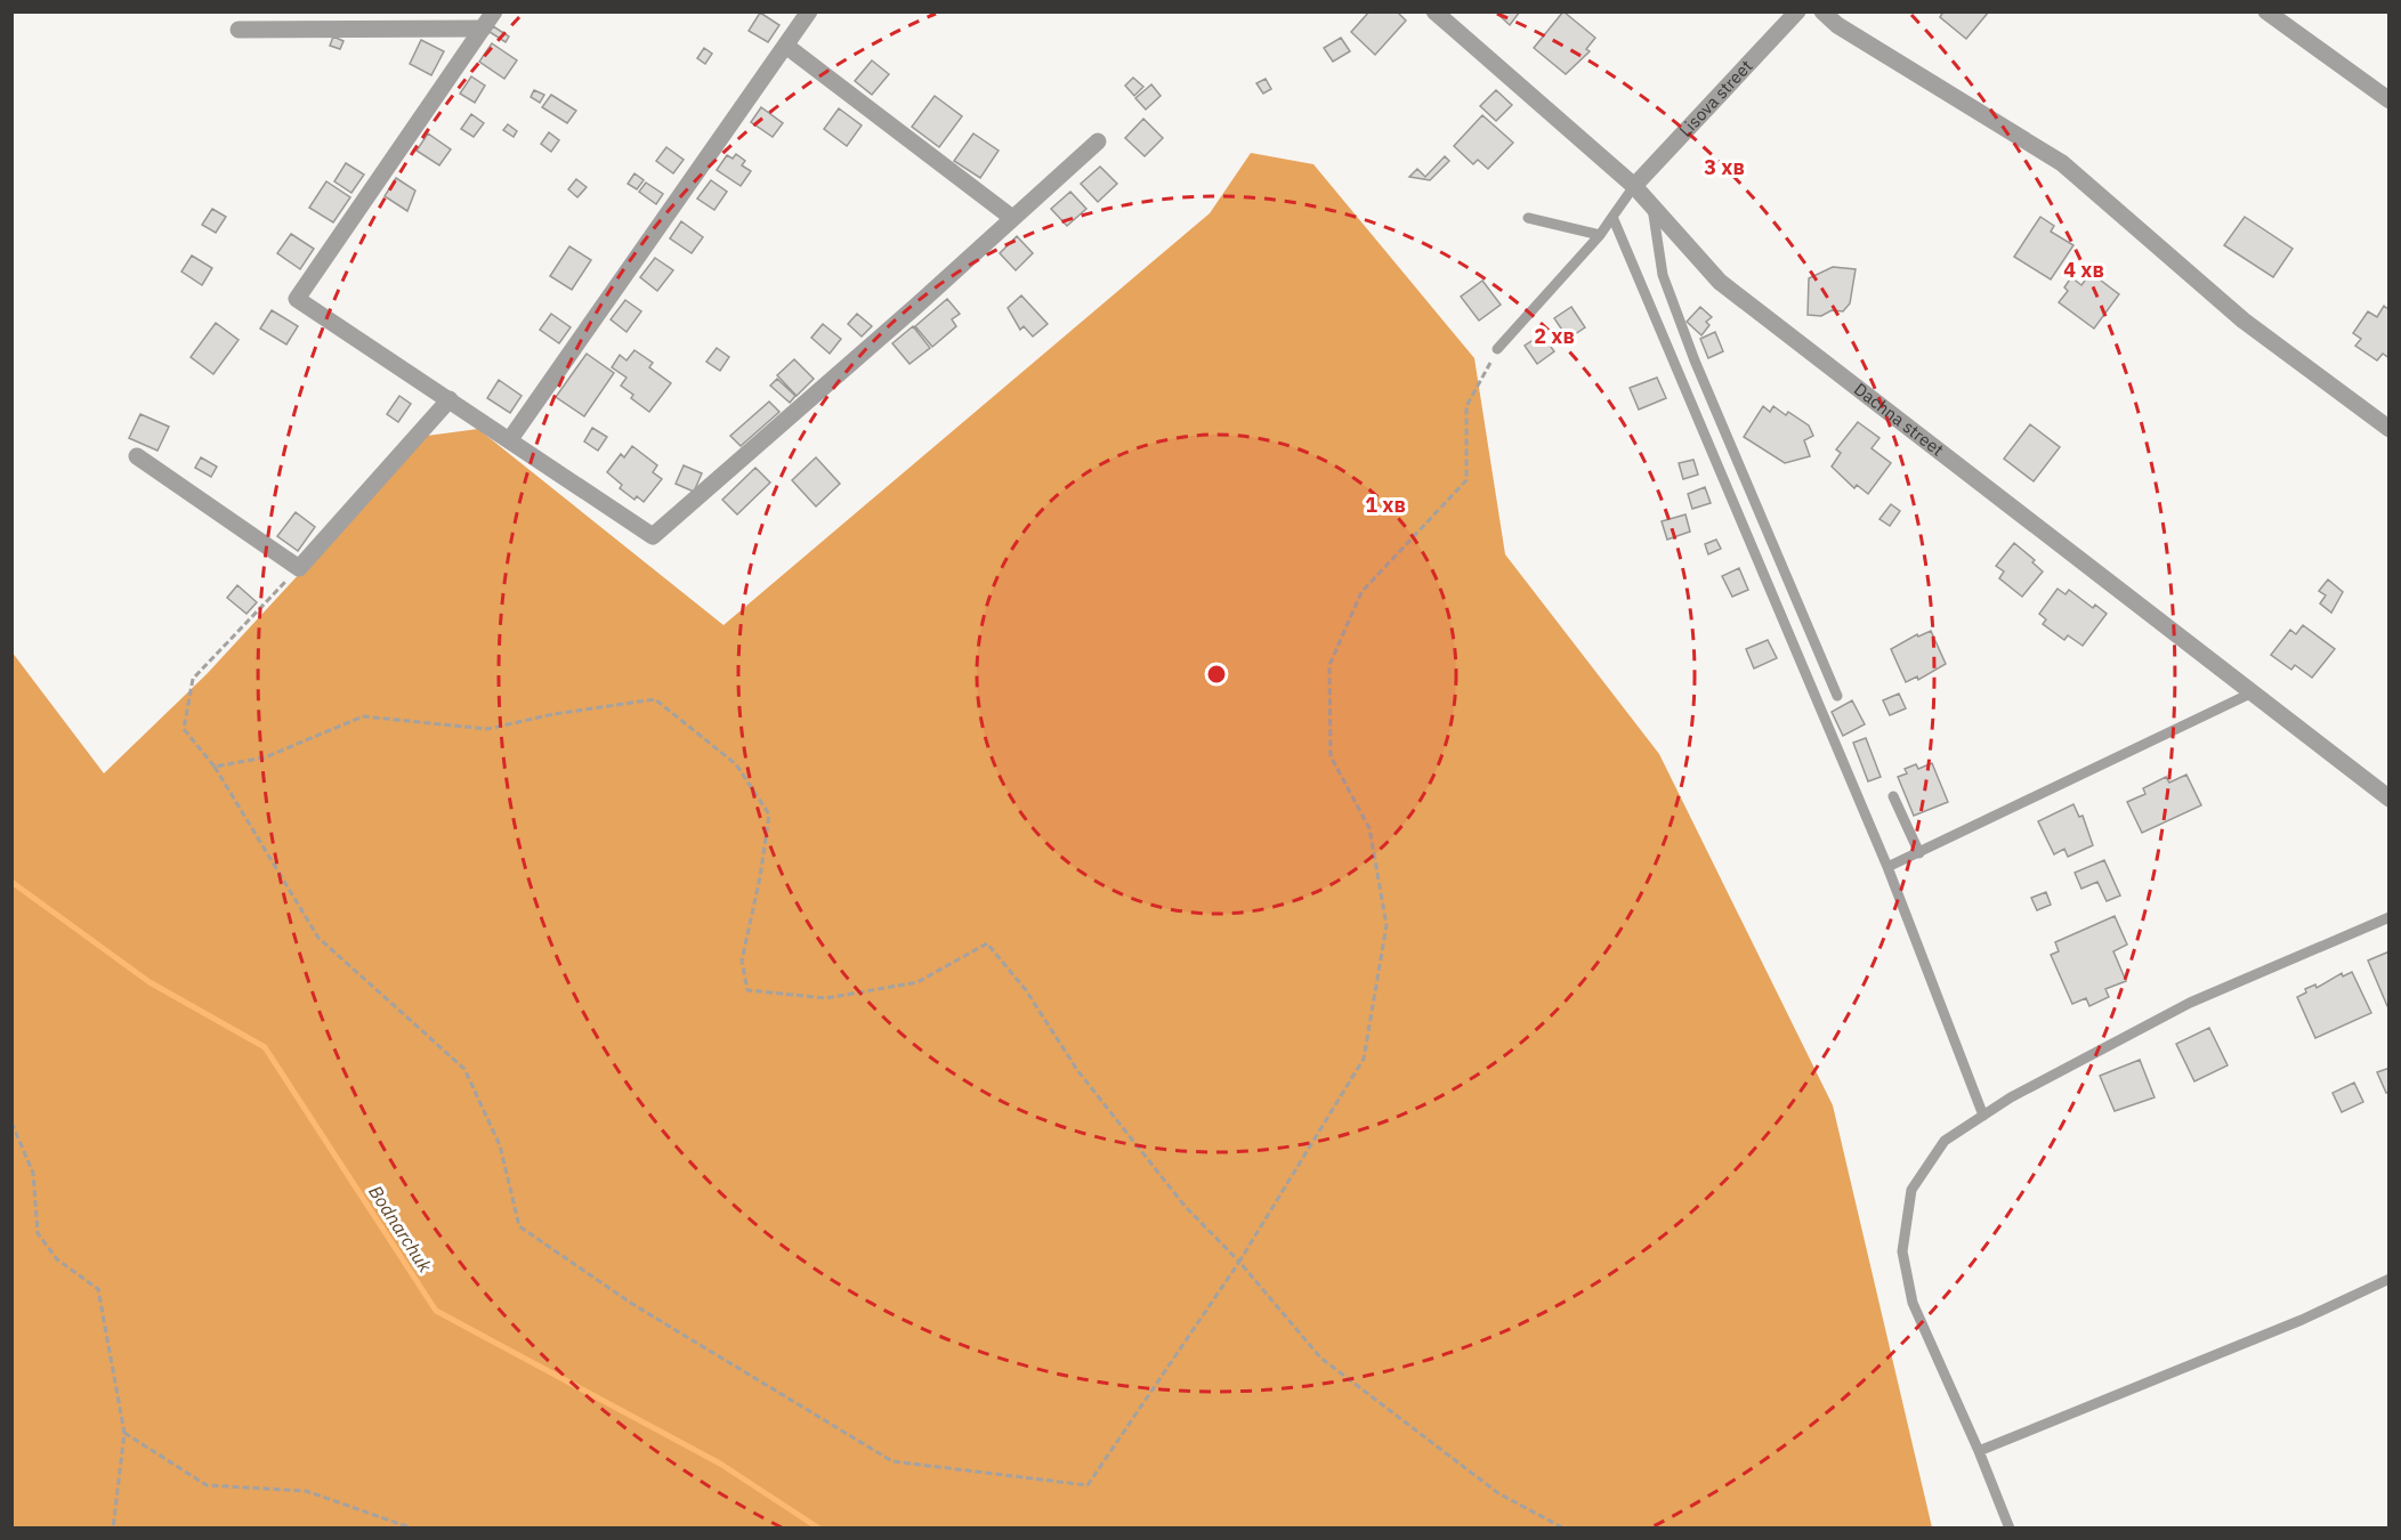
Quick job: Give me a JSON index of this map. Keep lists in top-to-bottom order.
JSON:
{
  "streets": {
    "street": ["Lisova street", "Dachna street"]
  },
  "crossings": [
    ["Lisova street", "Dachna street"]
  ],
  "water": ["Bodnarchuk"],
  "rings": [
    "3 хв",
    "4 хв",
    "2 хв",
    "1 хв"
  ]
}
